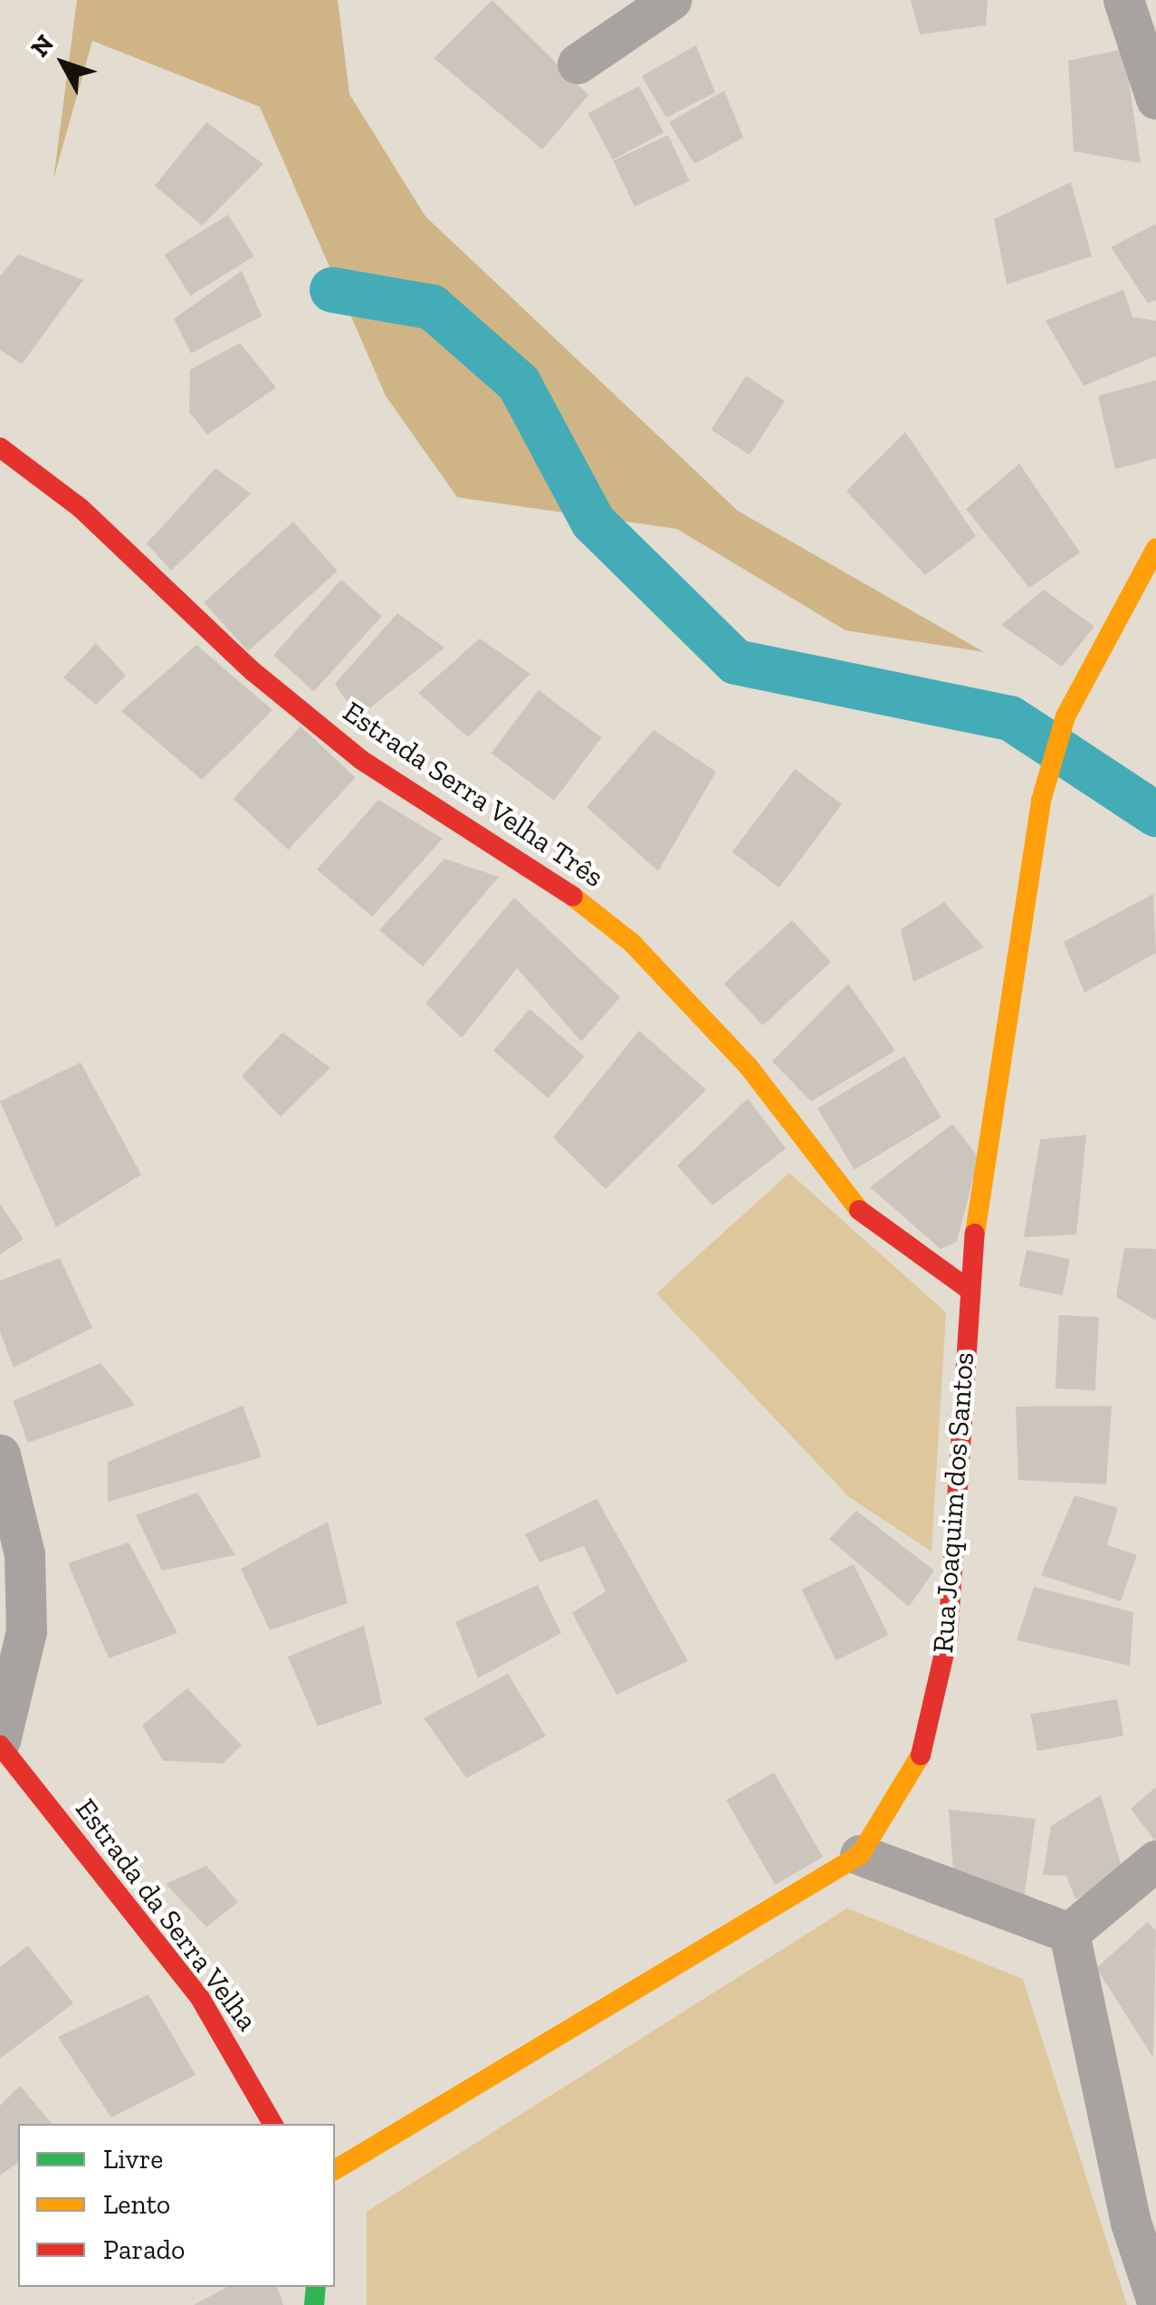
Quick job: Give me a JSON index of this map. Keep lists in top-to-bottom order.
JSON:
{
  "streets": {
    "street": ["Estrada Serra Velha Três", "Rua Joaquim dos Santos", "Estrada da Serra Velha"]
  },
  "crossings": [
    ["Estrada Serra Velha Três", "Rua Joaquim dos Santos"]
  ],
  "legend": ["Livre", "Lento", "Parado"],
  "north": "top left"
}
